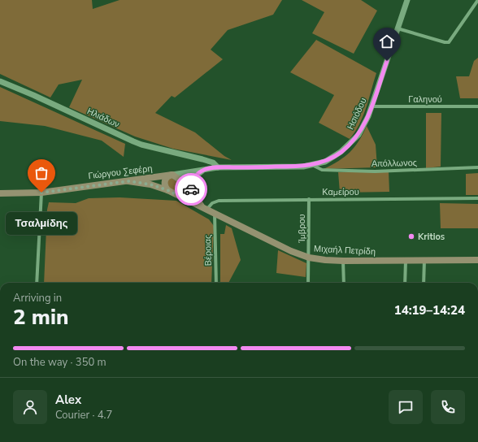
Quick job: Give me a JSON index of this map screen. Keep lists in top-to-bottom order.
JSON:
{
  "streets": {
    "main road": ["Γιώργου Σεφέρη", "Μιχαήλ Πετρίδη"],
    "street": [
      "Γαληνού",
      "Ησιόδου",
      "Ηλιάδων",
      "Απόλλωνος",
      "Καμείρου",
      "Ίμβρου",
      "Βέροιας"
    ]
  },
  "crossings": [
    ["Γαληνού", "Ησιόδου"],
    ["Ησιόδου", "Ηλιάδων"],
    ["Ησιόδου", "Απόλλωνος"],
    ["Ησιόδου", "Γιώργου Σεφέρη"],
    ["Γιώργου Σεφέρη", "Μιχαήλ Πετρίδη"],
    ["Καμείρου", "Ίμβρου"],
    ["Καμείρου", "Μιχαήλ Πετρίδη"],
    ["Ίμβρου", "Μιχαήλ Πετρίδη"],
    ["Βέροιας", "Μιχαήλ Πετρίδη"]
  ],
  "places": ["Τσαλμίδης", "Kritios"],
  "page": {
    "bubble": "Τσαλμίδης",
    "heading": ["2 min", "Arriving in", "14:19–14:24"],
    "panel": ["Alex", "Courier · 4.7"],
    "bar": "On the way · 350 m"
  }
}
